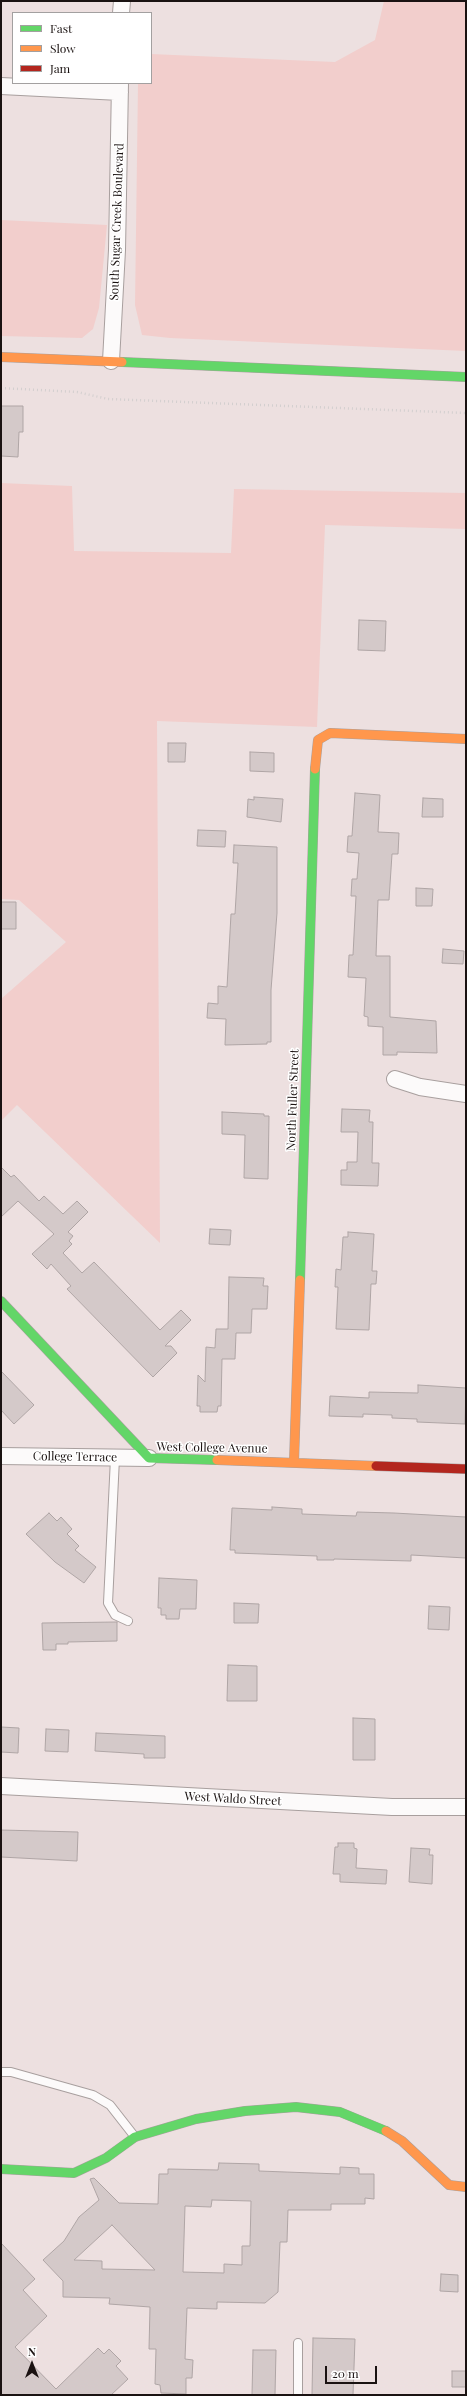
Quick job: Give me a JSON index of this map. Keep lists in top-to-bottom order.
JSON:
{
  "streets": {
    "street": [
      "South Sugar Creek Boulevard",
      "North Fuller Street",
      "West College Avenue",
      "College Terrace",
      "West Waldo Street"
    ]
  },
  "crossings": [
    ["North Fuller Street", "West College Avenue"],
    ["West College Avenue", "College Terrace"]
  ],
  "legend": ["Fast", "Slow", "Jam"],
  "scale_bar": "20 m",
  "north": "top"
}
